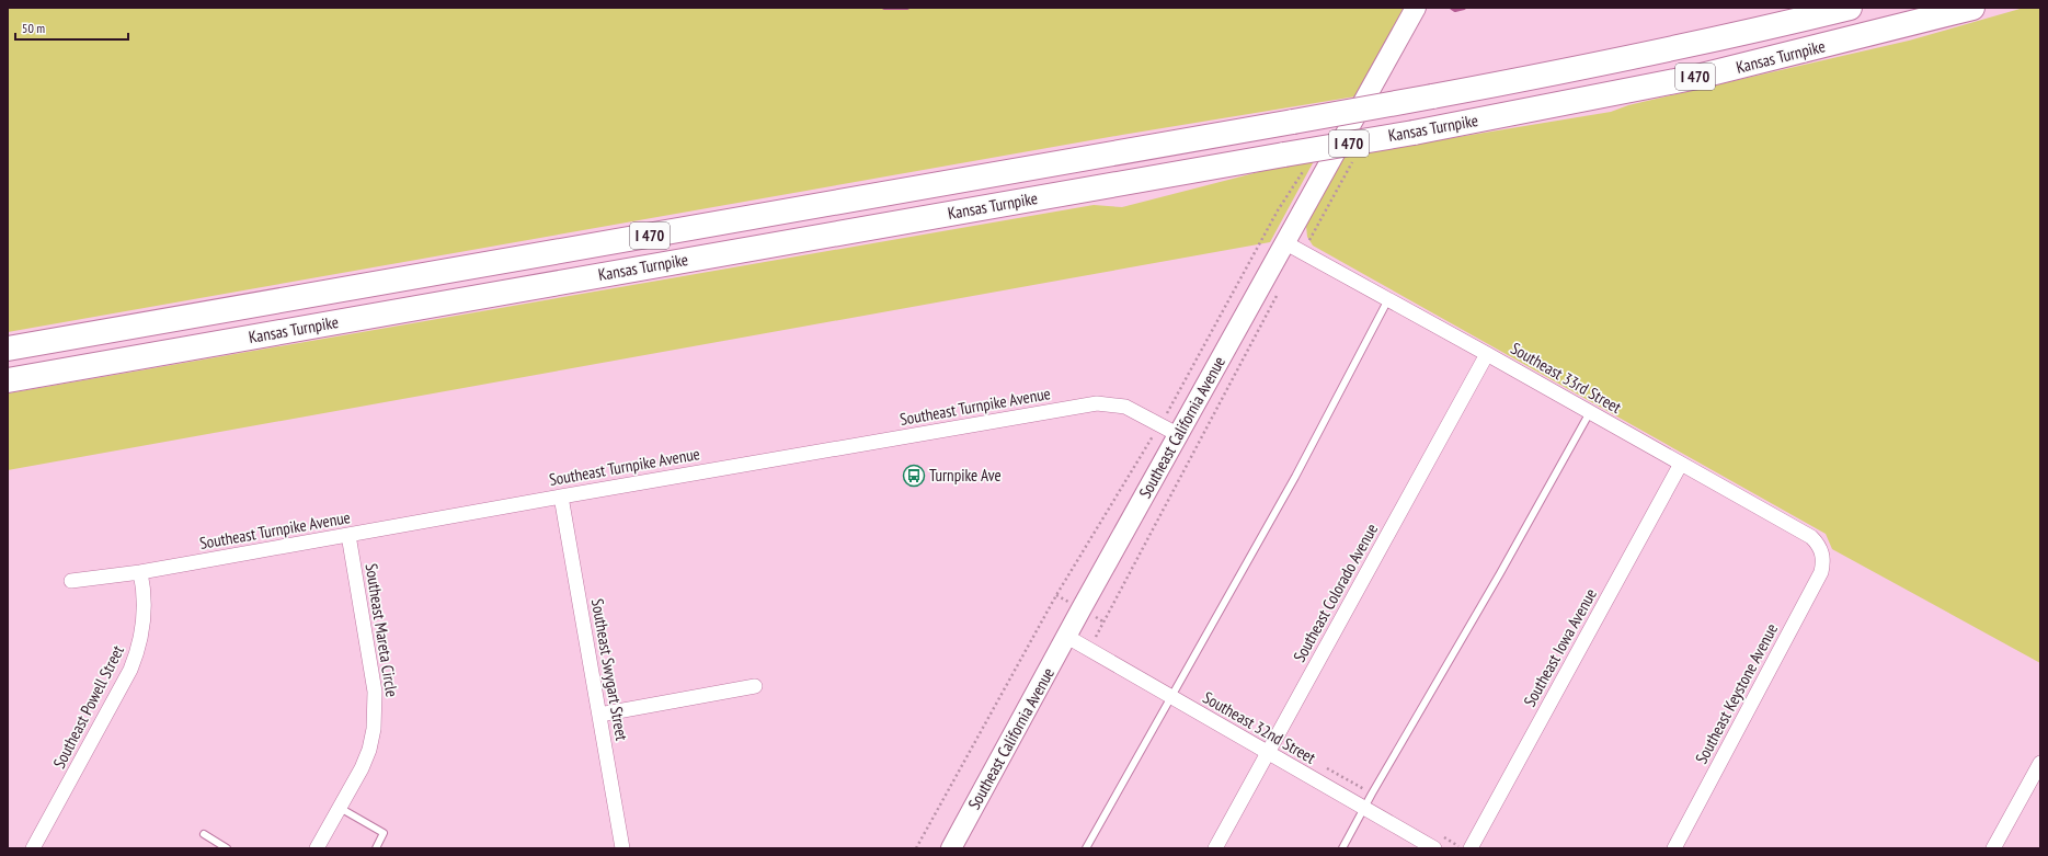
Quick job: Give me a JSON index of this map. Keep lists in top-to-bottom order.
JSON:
{
  "streets": {
    "highway": ["Kansas Turnpike", "I 470"],
    "main road": ["Southeast California Avenue"],
    "street": [
      "Southeast 33rd Street",
      "Southeast Turnpike Avenue",
      "Southeast Colorado Avenue",
      "Southeast Mareta Circle",
      "Southeast Iowa Avenue",
      "Southeast Swygart Street",
      "Southeast Keystone Avenue",
      "Southeast Powell Street",
      "Southeast 32nd Street"
    ]
  },
  "crossings": [
    ["Southeast 33rd Street", "Southeast California Avenue"],
    ["Southeast 33rd Street", "Southeast Colorado Avenue"],
    ["Southeast 33rd Street", "Southeast Iowa Avenue"],
    ["Southeast 33rd Street", "Southeast Keystone Avenue"],
    ["Southeast Turnpike Avenue", "Southeast California Avenue"],
    ["Southeast Turnpike Avenue", "Southeast Mareta Circle"],
    ["Southeast Turnpike Avenue", "Southeast Swygart Street"],
    ["Southeast Turnpike Avenue", "Southeast Powell Street"],
    ["Southeast California Avenue", "Southeast 32nd Street"],
    ["Southeast Colorado Avenue", "Southeast 32nd Street"]
  ],
  "places": {
    "bus stop": ["Turnpike Ave"]
  },
  "scale_bar": "50 m"
}
